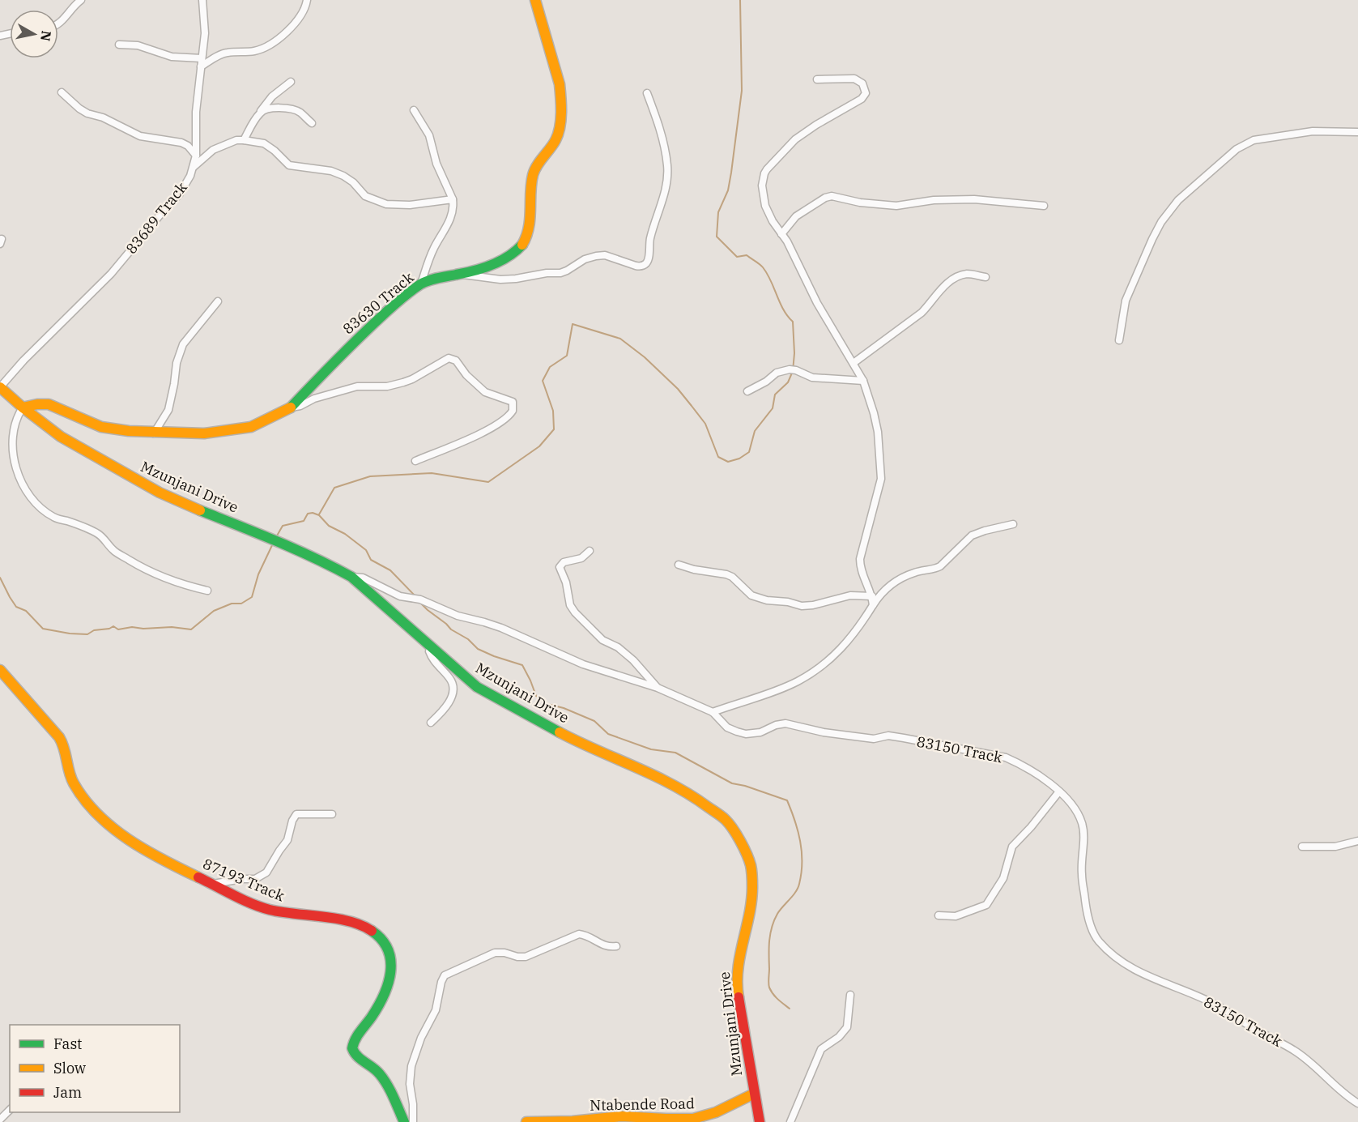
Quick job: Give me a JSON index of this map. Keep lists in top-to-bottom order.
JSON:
{
  "streets": {
    "street": [
      "83689 Track",
      "83630 Track",
      "Mzunjani Drive",
      "83150 Track",
      "87193 Track",
      "Ntabende Road"
    ]
  },
  "crossings": [
    ["83689 Track", "Mzunjani Drive"],
    ["83630 Track", "Mzunjani Drive"],
    ["Mzunjani Drive", "83150 Track"],
    ["Mzunjani Drive", "Ntabende Road"]
  ],
  "legend": ["Fast", "Slow", "Jam"],
  "north": "right"
}
